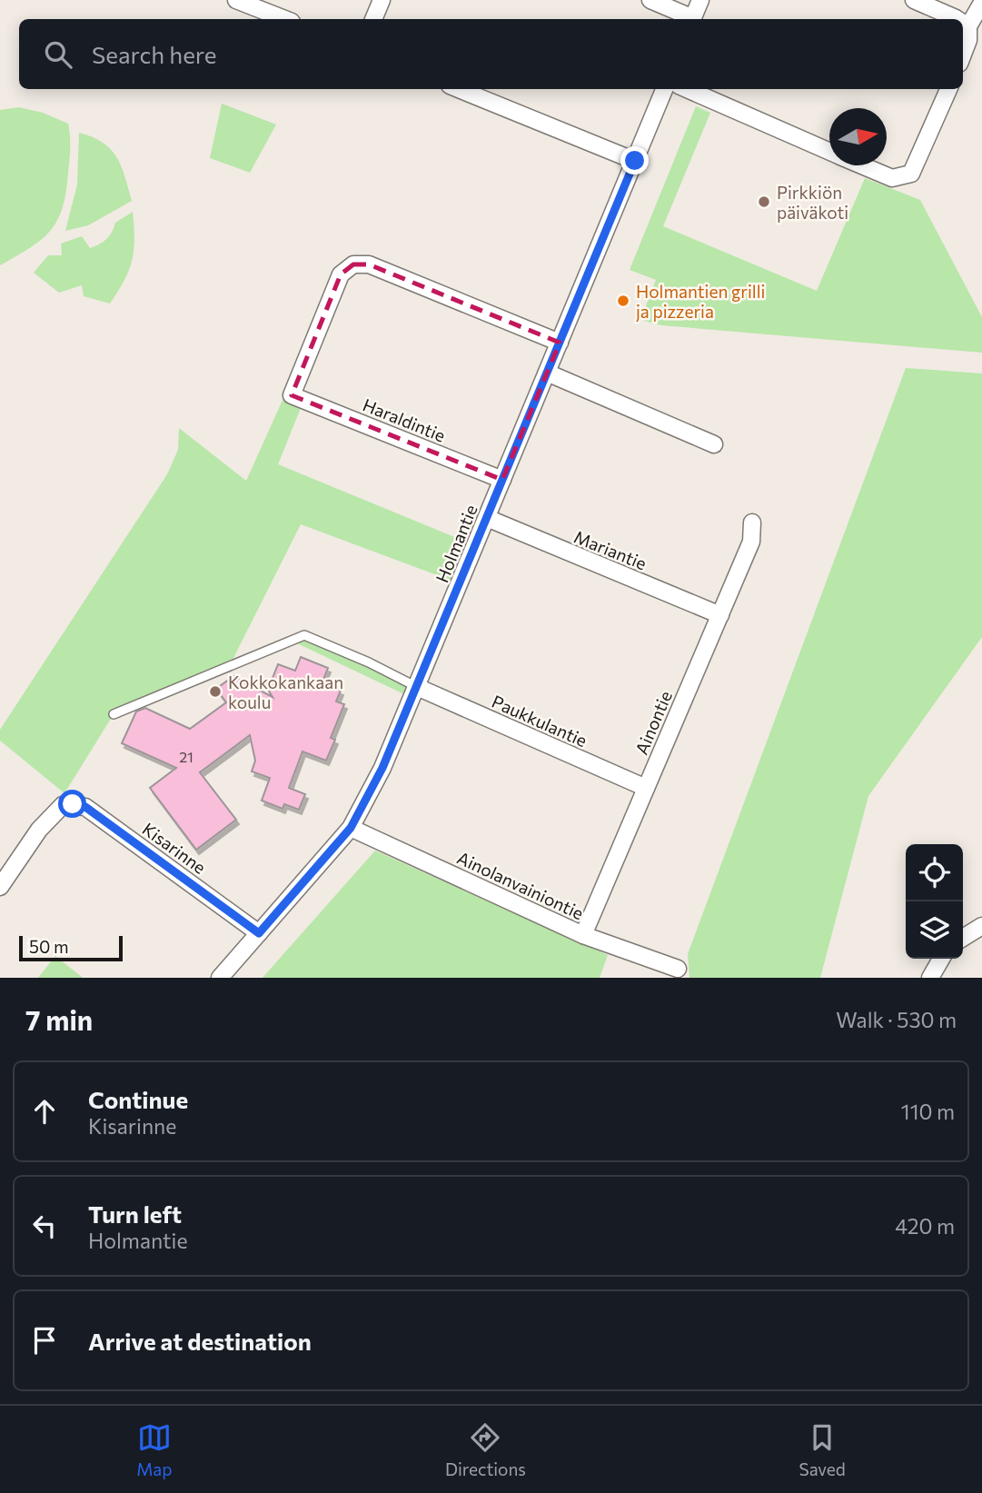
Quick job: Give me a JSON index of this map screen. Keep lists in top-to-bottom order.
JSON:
{
  "streets": {
    "street": [
      "Haraldintie",
      "Holmantie",
      "Mariantie",
      "Paukkulantie",
      "Ainontie",
      "Kisarinne",
      "Ainolanvainiontie"
    ]
  },
  "crossings": [
    ["Haraldintie", "Holmantie"],
    ["Holmantie", "Mariantie"],
    ["Holmantie", "Paukkulantie"],
    ["Holmantie", "Kisarinne"],
    ["Holmantie", "Ainolanvainiontie"],
    ["Mariantie", "Ainontie"],
    ["Paukkulantie", "Ainontie"],
    ["Ainontie", "Ainolanvainiontie"]
  ],
  "places": ["Pirkkiön päiväkoti", "Holmantien grilli ja pizzeria", "Kokkokankaan koulu"],
  "house_numbers": ["21"],
  "scale_bar": "50 m",
  "north": "right",
  "page": {
    "search": "Search here",
    "scale": "50 m",
    "heading": ["7 min", "Walk · 530 m"],
    "list": [
      ["Continue", "Kisarinne", "110 m"],
      ["Turn left", "Holmantie", "420 m"],
      "Arrive at destination"
    ],
    "nav": ["Map", "Directions", "Saved"]
  }
}
